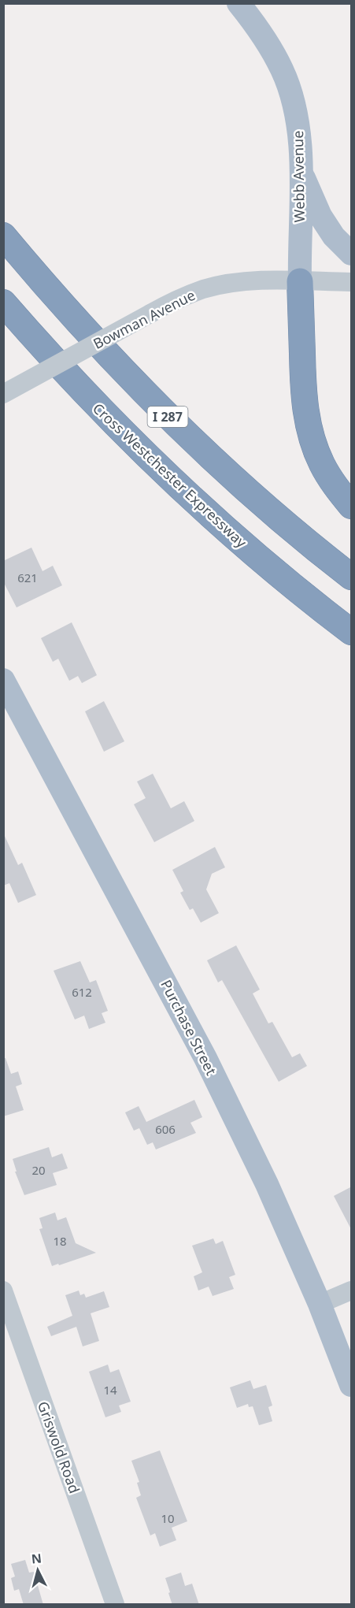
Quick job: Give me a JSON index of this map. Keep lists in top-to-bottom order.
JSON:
{
  "streets": {
    "highway": ["I 287", "Cross Westchester Expressway"],
    "main road": ["Webb Avenue", "Purchase Street"],
    "street": ["Bowman Avenue", "Griswold Road"]
  },
  "crossings": [
    ["Webb Avenue", "Bowman Avenue"]
  ],
  "house_numbers": [
    "621",
    "612",
    "606",
    "20",
    "18",
    "14",
    "10"
  ],
  "north": "top"
}
